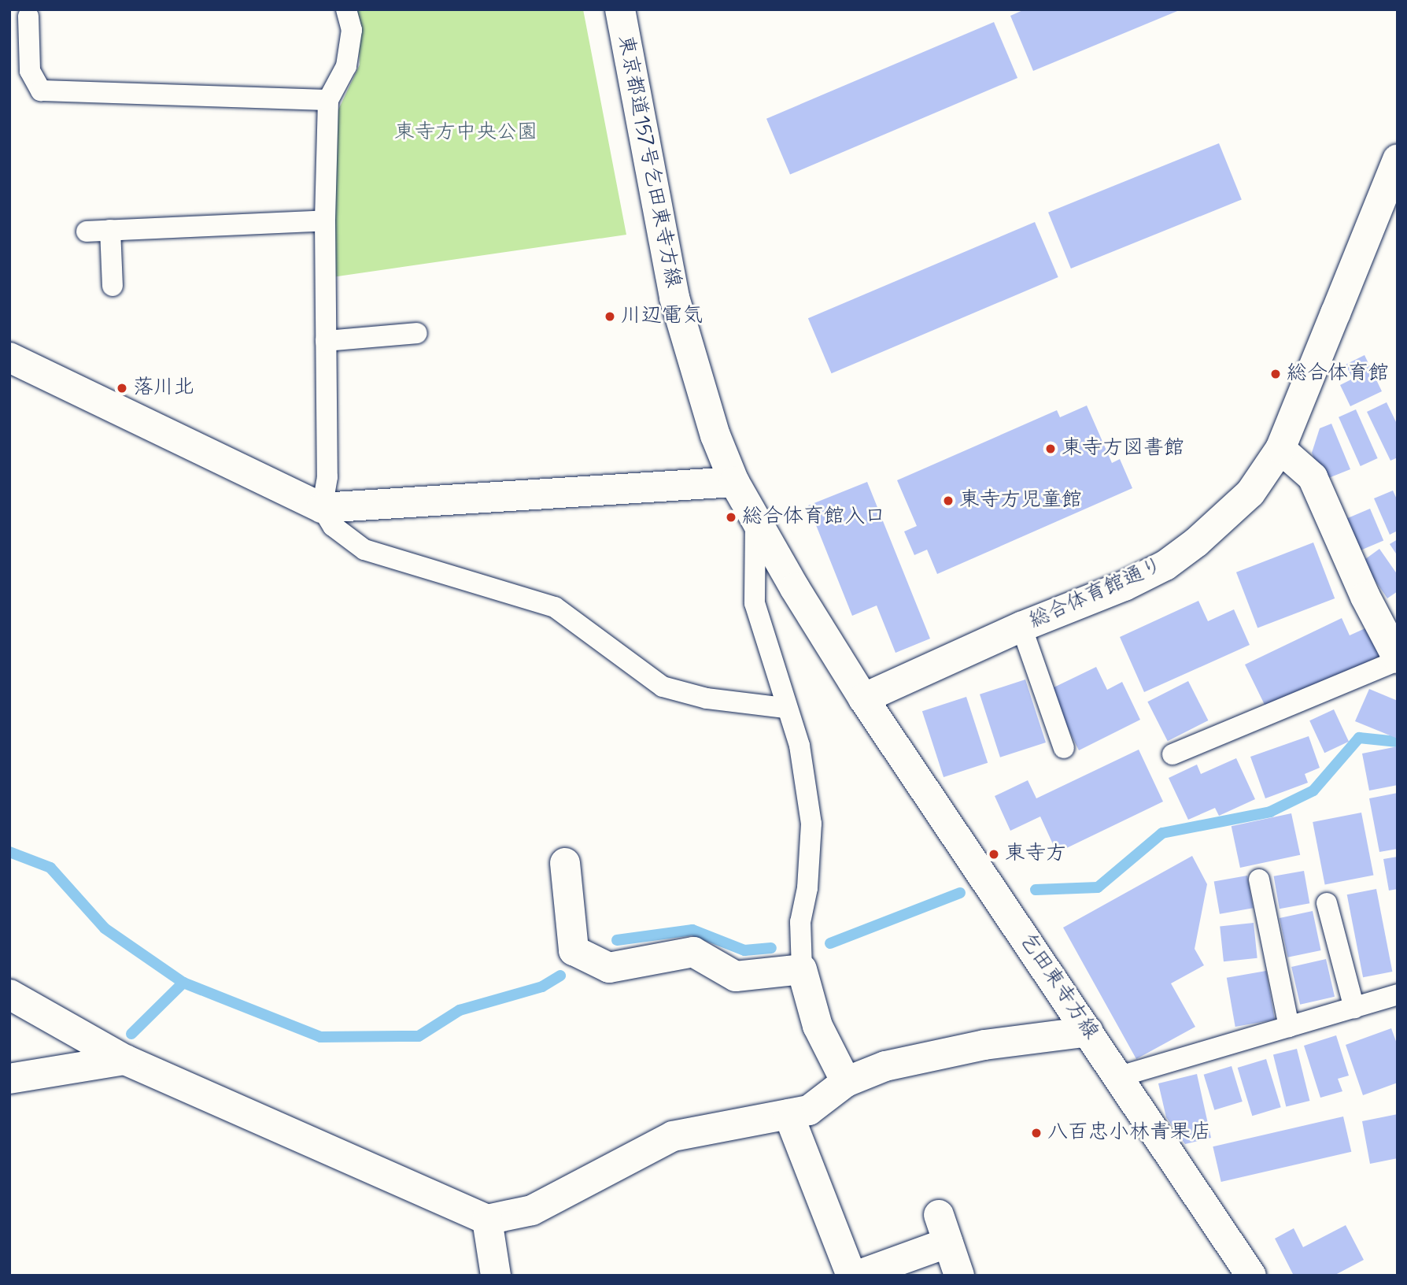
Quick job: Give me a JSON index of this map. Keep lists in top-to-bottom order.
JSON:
{
  "streets": {
    "street": ["東京都道157号乞田東寺方線", "総合体育館通り", "乞田東寺方線"]
  },
  "crossings": [
    ["東京都道157号乞田東寺方線", "総合体育館通り"],
    ["東京都道157号乞田東寺方線", "乞田東寺方線"],
    ["総合体育館通り", "乞田東寺方線"]
  ],
  "parks": ["東寺方中央公園"],
  "places": [
    "川辺電気",
    "総合体育館",
    "落川北",
    "東寺方図書館",
    "東寺方児童館",
    "総合体育館入口",
    "東寺方",
    "八百忠小林青果店"
  ]
}
